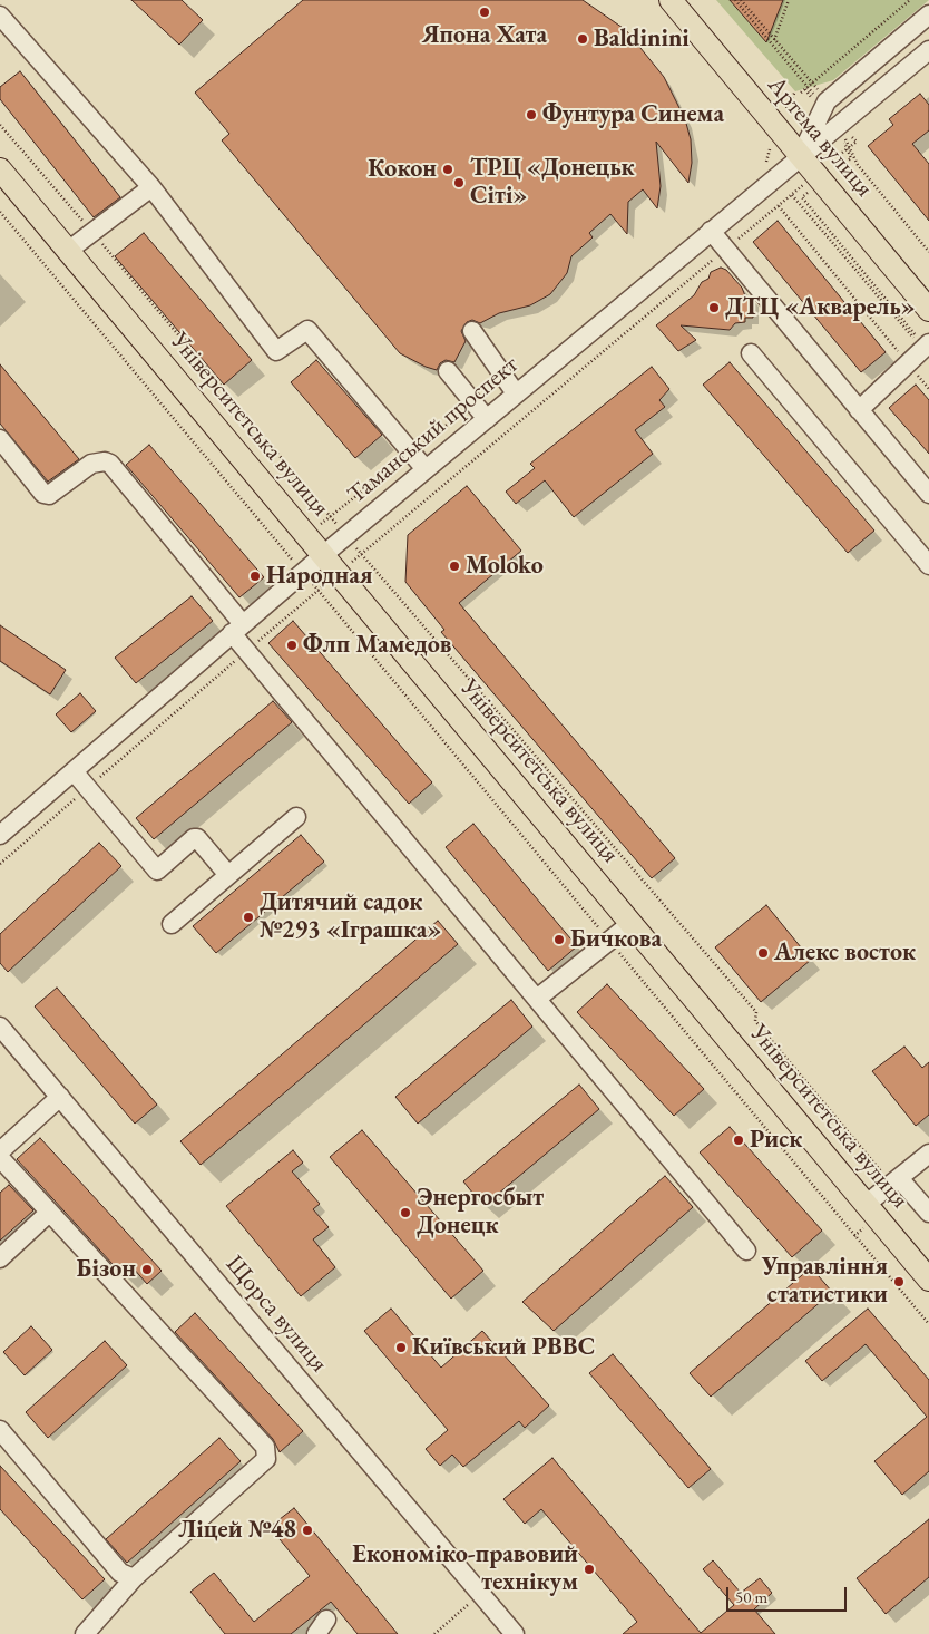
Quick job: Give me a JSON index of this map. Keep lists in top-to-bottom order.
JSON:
{
  "streets": {
    "main road": ["Артема вулиця", "Університетська вулиця"],
    "street": ["Таманський проспект", "Щорса вулиця"]
  },
  "crossings": [
    ["Артема вулиця", "Таманський проспект"],
    ["Університетська вулиця", "Таманський проспект"]
  ],
  "places": [
    "Япона Хата",
    "Baldinini",
    "Фунтура Синема",
    "Кокон",
    "ТРЦ «Донецьк Сіті»",
    "ДТЦ «Акварель»",
    "Moloko",
    "Народная",
    "Флп Мамедов",
    "Дитячий садок №293 «Іграшка»",
    "Бичкова",
    "Алекс восток",
    "Риск",
    "Энергосбыт Донецк",
    "Бізон",
    "Управління статистики",
    "Київський РВВС",
    "Ліцей №48",
    "Економіко-правовий технікум"
  ],
  "scale_bar": "50 m"
}
